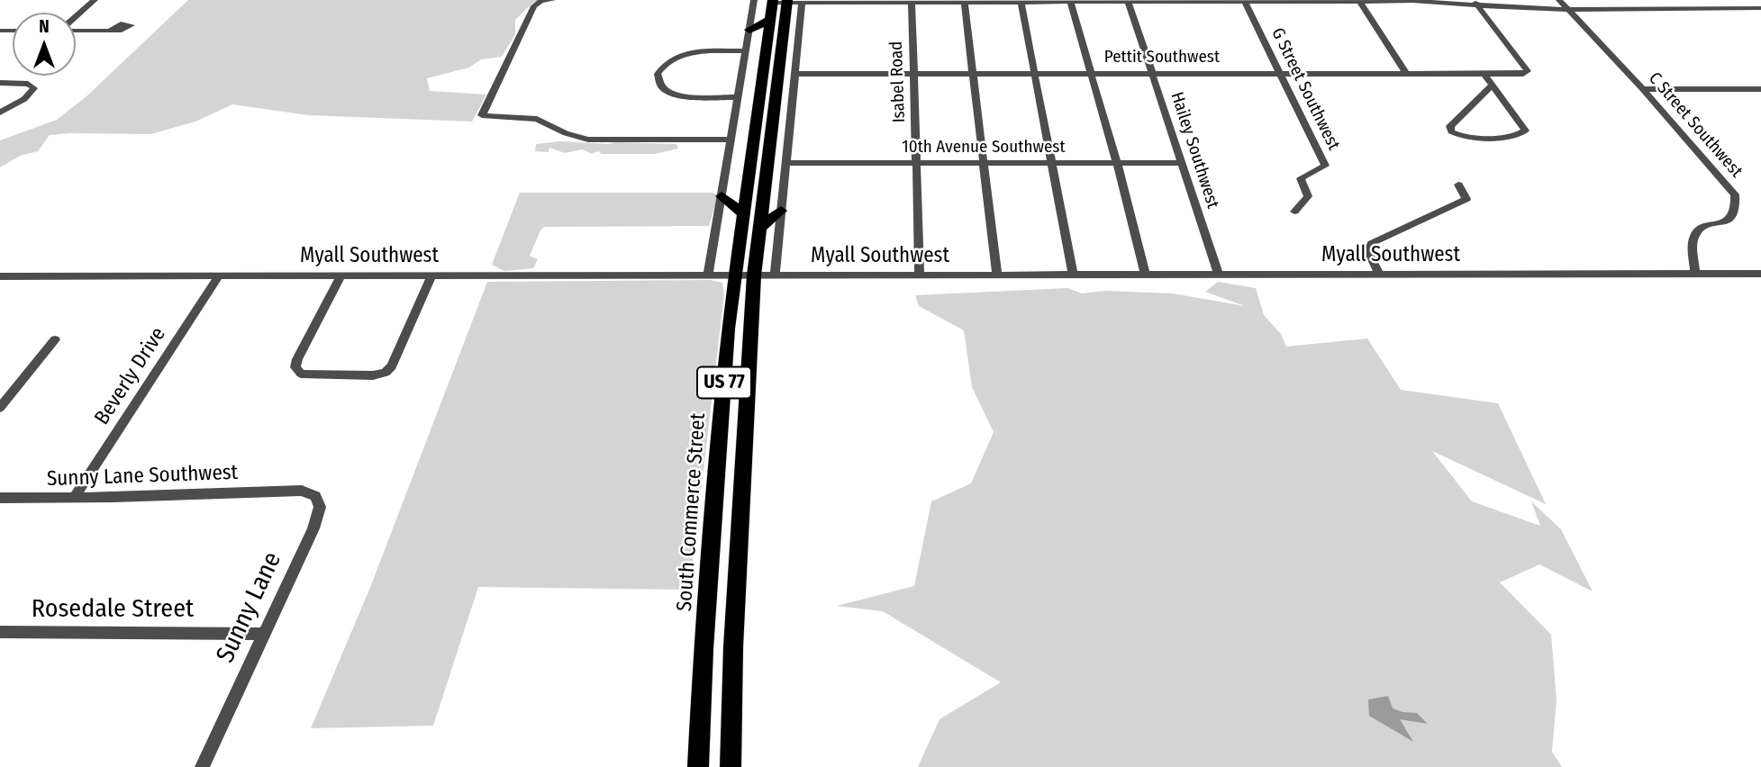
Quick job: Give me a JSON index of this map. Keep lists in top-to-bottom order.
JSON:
{
  "streets": {
    "main road": ["US 77", "South Commerce Street"],
    "street": [
      "Pettit Southwest",
      "Isabel Road",
      "G Street Southwest",
      "C Street Southwest",
      "10th Avenue Southwest",
      "Hailey Southwest",
      "Myall Southwest",
      "Beverly Drive",
      "Sunny Lane Southwest",
      "Sunny Lane",
      "Rosedale Street"
    ]
  },
  "crossings": [
    ["Pettit Southwest", "Isabel Road"],
    ["Pettit Southwest", "G Street Southwest"],
    ["Pettit Southwest", "Hailey Southwest"],
    ["Isabel Road", "10th Avenue Southwest"],
    ["Isabel Road", "Myall Southwest"],
    ["C Street Southwest", "Myall Southwest"],
    ["10th Avenue Southwest", "Hailey Southwest"],
    ["Hailey Southwest", "Myall Southwest"],
    ["Myall Southwest", "Beverly Drive"],
    ["Myall Southwest", "US 77"],
    ["Myall Southwest", "South Commerce Street"],
    ["Beverly Drive", "Sunny Lane Southwest"],
    ["US 77", "South Commerce Street"],
    ["Sunny Lane Southwest", "Sunny Lane"],
    ["Sunny Lane", "Rosedale Street"]
  ],
  "north": "top"
}
